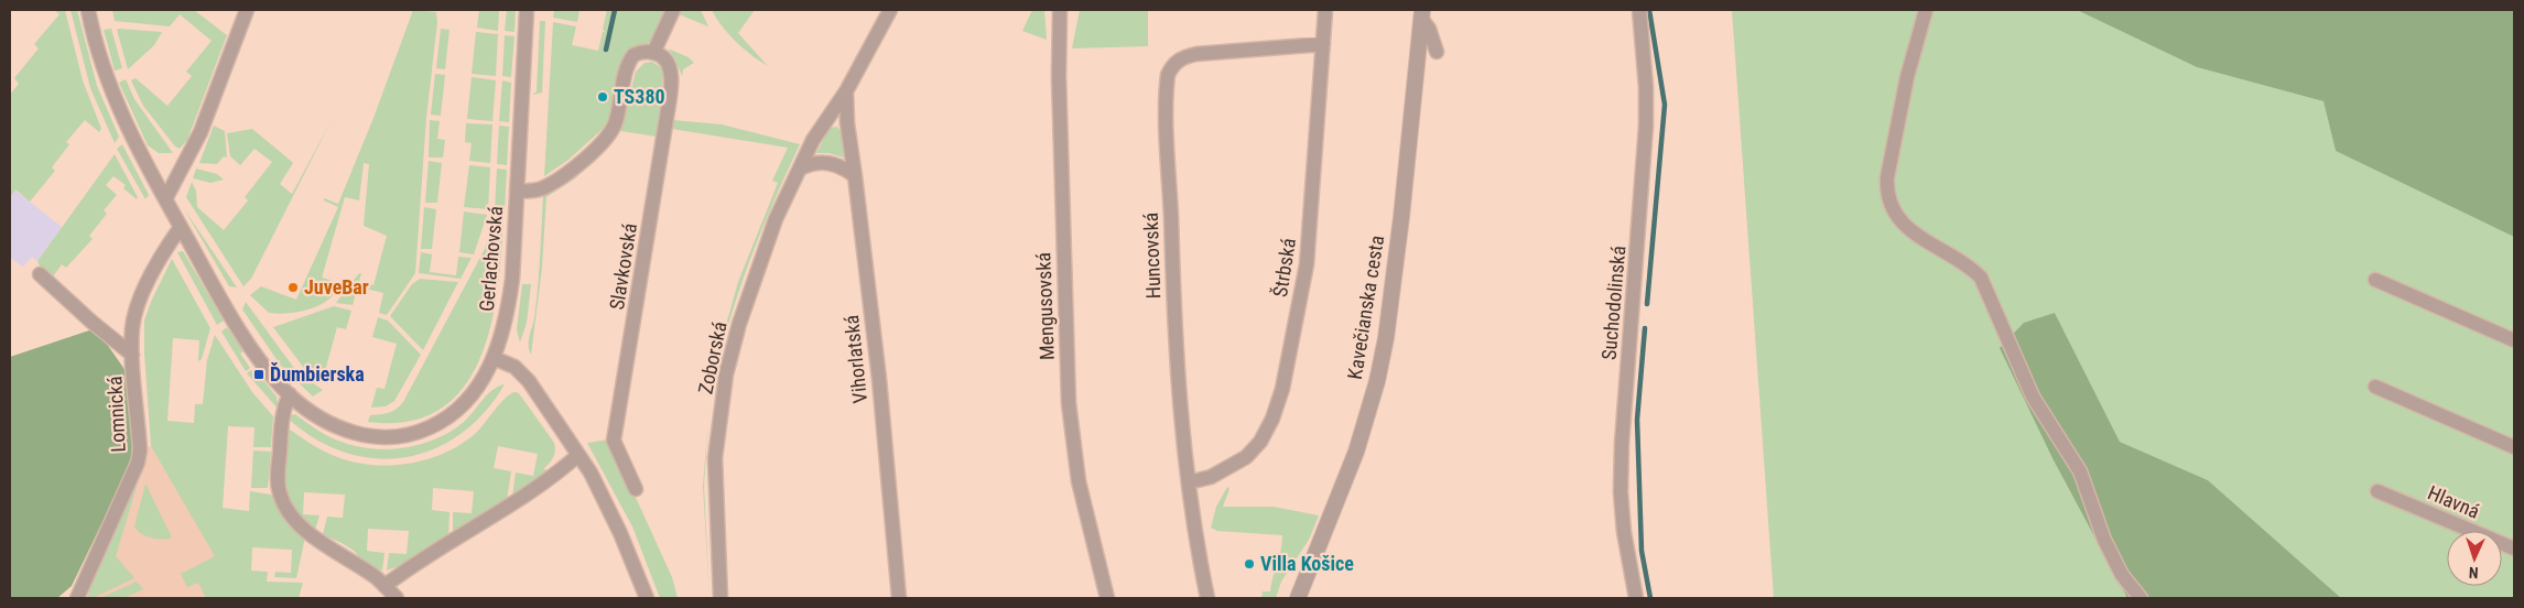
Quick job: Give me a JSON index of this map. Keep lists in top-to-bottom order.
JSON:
{
  "streets": {
    "street": [
      "Huncovská",
      "Gerlachovská",
      "Slavkovská",
      "Štrbská",
      "Suchodolinská",
      "Mengusovská",
      "Kavečianska cesta",
      "Zoborská",
      "Vihorlatská",
      "Lomnická",
      "Hlavná"
    ]
  },
  "crossings": [
    ["Huncovská", "Štrbská"],
    ["Zoborská", "Vihorlatská"]
  ],
  "places": {
    "other": ["TS380", "JuveBar", "Villa Košice"],
    "transit": ["Ďumbierska"]
  },
  "north": "bottom"
}
